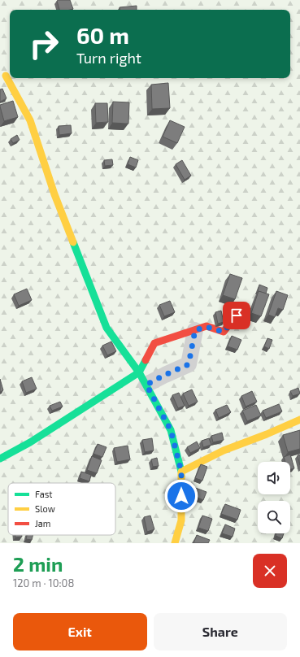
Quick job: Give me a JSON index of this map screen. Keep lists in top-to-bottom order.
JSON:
{
  "legend": ["Fast", "Slow", "Jam"],
  "page": {
    "turn": ["60 m", "Turn right"],
    "heading": ["2 min", "120 m · 10:08"],
    "buttons": ["Exit", "Share"]
  }
}
